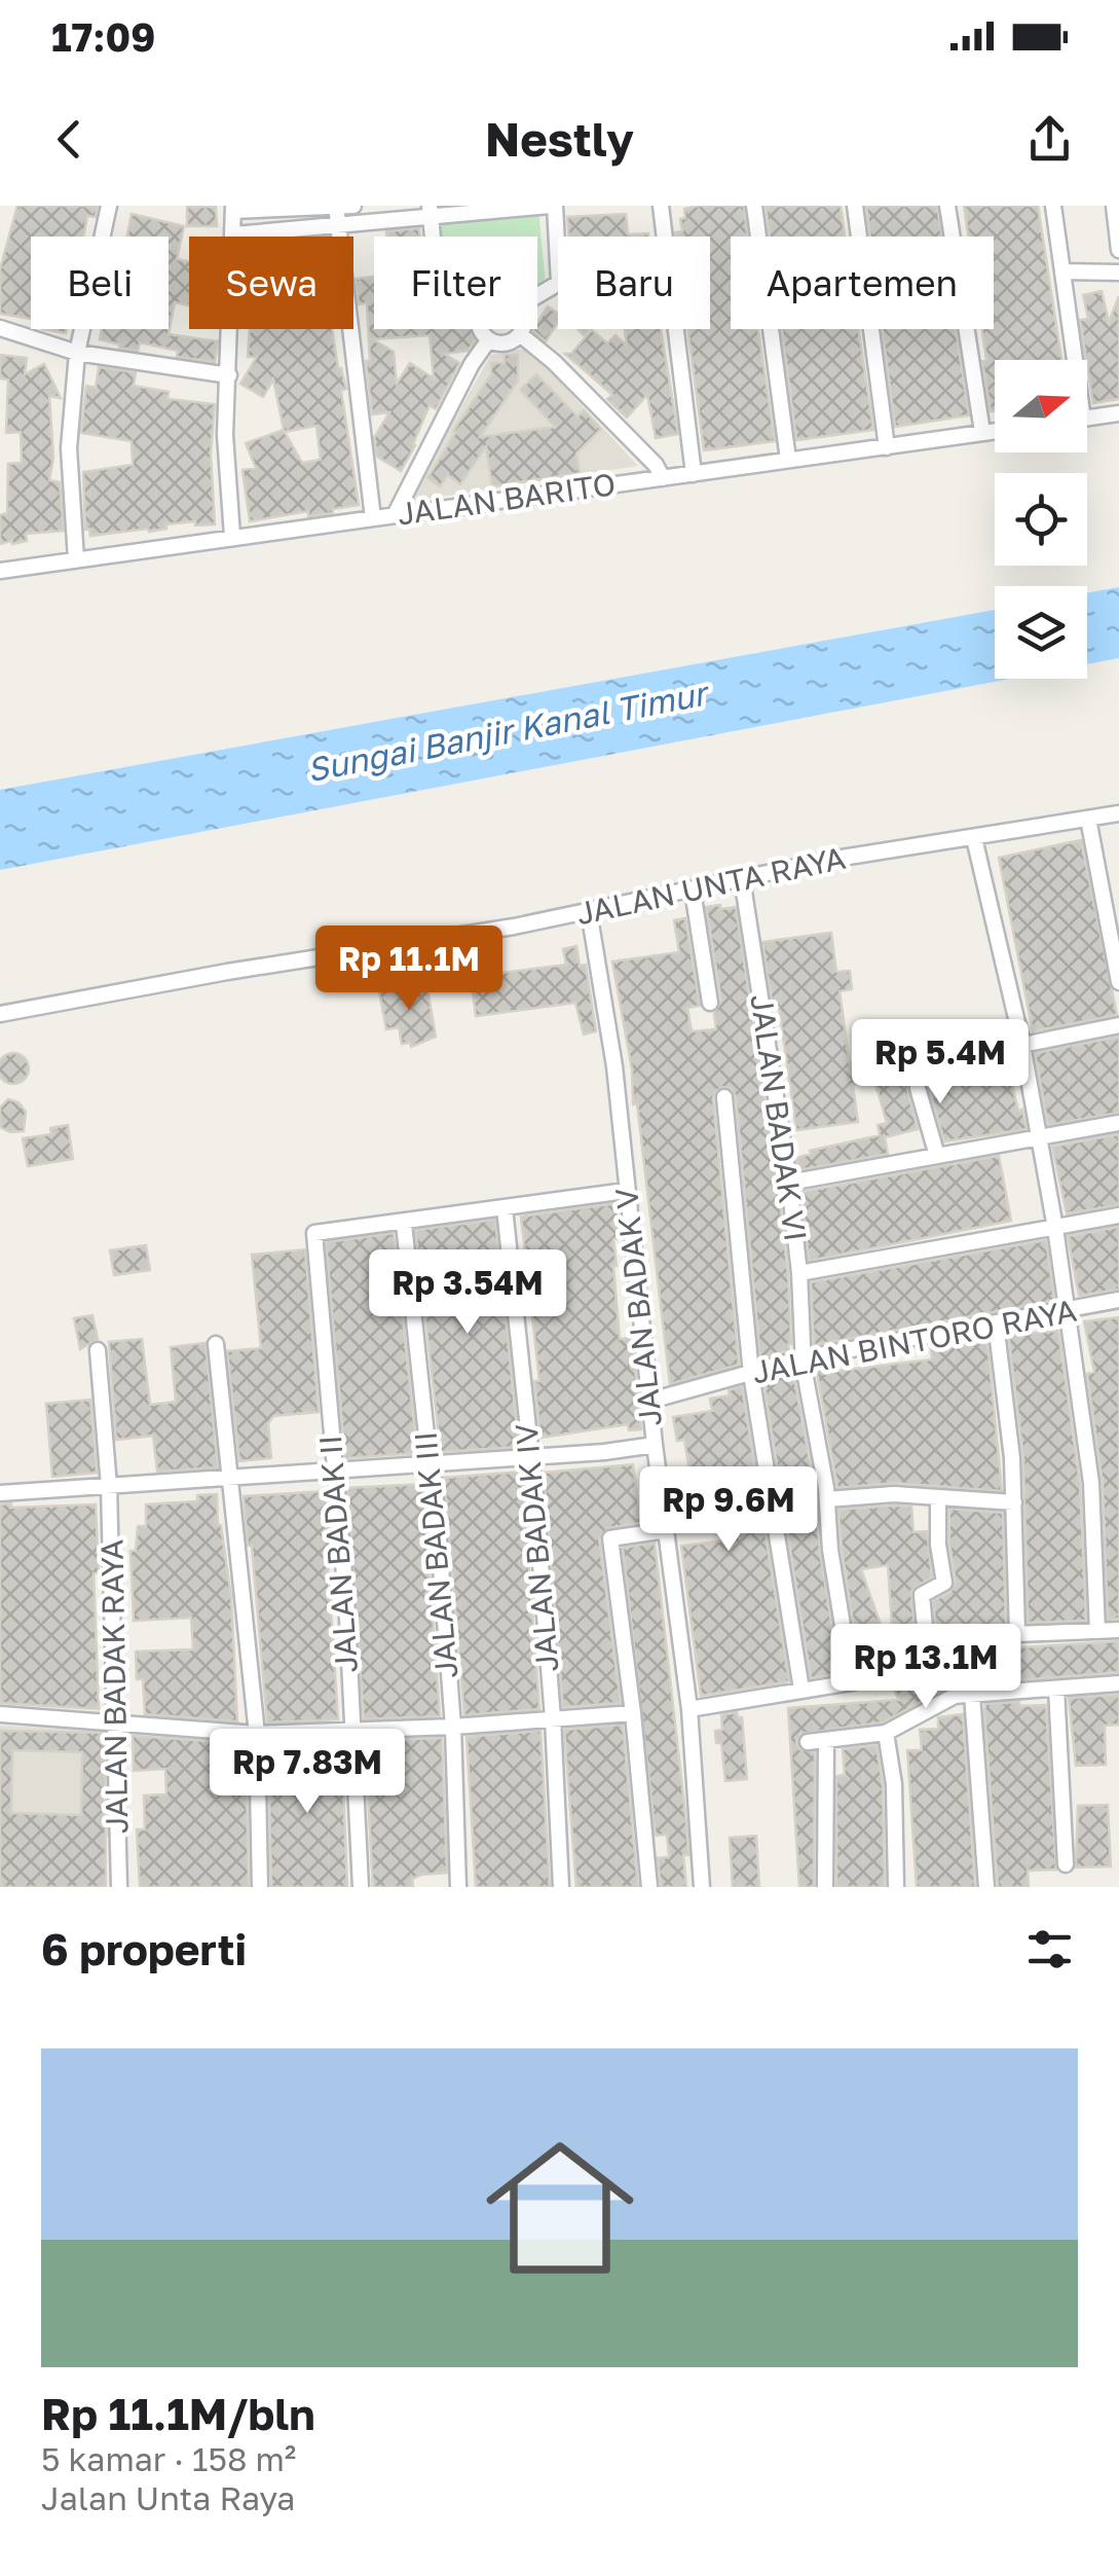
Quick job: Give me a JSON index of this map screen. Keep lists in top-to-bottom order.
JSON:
{
  "streets": {
    "street": [
      "JALAN BARITO",
      "JALAN UNTA RAYA",
      "JALAN BADAK VI",
      "JALAN BADAK V",
      "JALAN BINTORO RAYA",
      "JALAN BADAK IV",
      "JALAN BADAK II",
      "JALAN BADAK III",
      "JALAN BADAK RAYA"
    ]
  },
  "crossings": [
    ["JALAN UNTA RAYA", "JALAN BADAK VI"],
    ["JALAN UNTA RAYA", "JALAN BADAK V"],
    ["JALAN BADAK VI", "JALAN BINTORO RAYA"],
    ["JALAN BADAK V", "JALAN BINTORO RAYA"],
    ["JALAN BADAK II", "JALAN BADAK III"]
  ],
  "water": ["Sungai Banjir Kanal Timur"],
  "north": "right",
  "page": {
    "status": "17:09",
    "header": "Nestly",
    "chip": [
      "Beli",
      "Sewa",
      "Filter",
      "Baru",
      "Apartemen"
    ],
    "price": [
      "Rp 11.1M",
      "Rp 5.4M",
      "Rp 3.54M",
      "Rp 9.6M",
      "Rp 13.1M",
      "Rp 7.83M"
    ],
    "heading": "6 properti",
    "list": [
      {
        "name": "Rp 11.1M/bln",
        "note": "5 kamar · 158 m² · Jalan Unta Raya"
      }
    ]
  }
}
